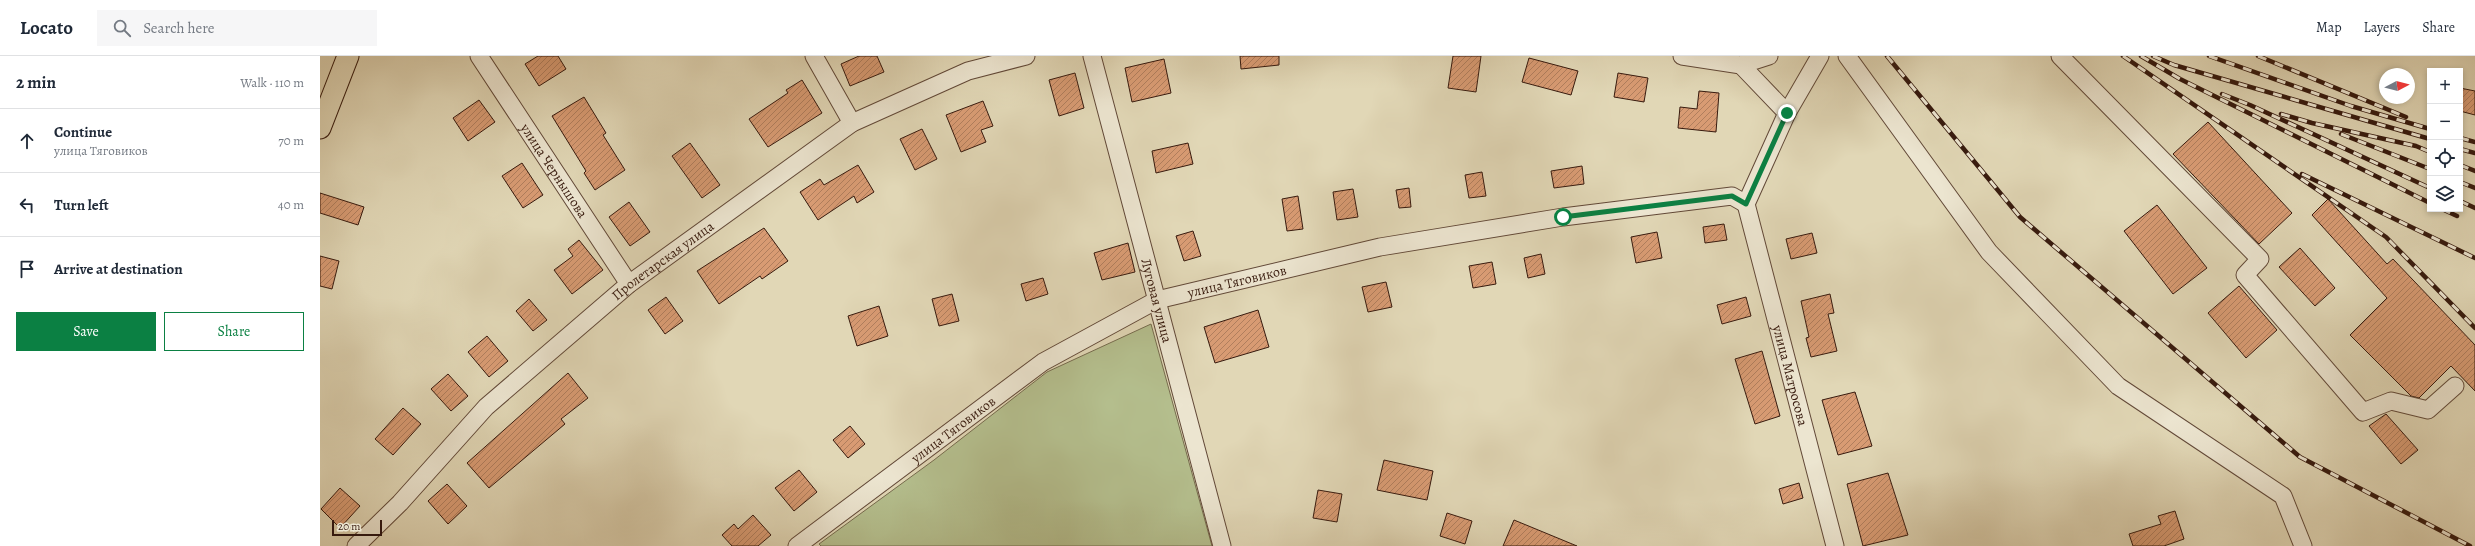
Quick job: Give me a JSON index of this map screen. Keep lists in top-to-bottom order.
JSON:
{
  "streets": {
    "street": [
      "улица Чернышова",
      "Пролетарская улица",
      "улица Тяговиков",
      "Луговая улица",
      "улица Матросова"
    ]
  },
  "crossings": [
    ["улица Чернышова", "Пролетарская улица"],
    ["улица Тяговиков", "Луговая улица"],
    ["улица Тяговиков", "улица Матросова"]
  ],
  "scale_bar": "20 m",
  "north": "right",
  "page": {
    "header": "Locato",
    "search": "Search here",
    "nav": ["Map", "Layers", "Share"],
    "heading": ["2 min", "Walk · 110 m"],
    "map_buttons": ["+", "−"],
    "list": [
      ["Continue", "улица Тяговиков", "70 m"],
      ["Turn left", "40 m"],
      "Arrive at destination"
    ],
    "buttons": ["Save", "Share"],
    "scale": "20 m"
  }
}
